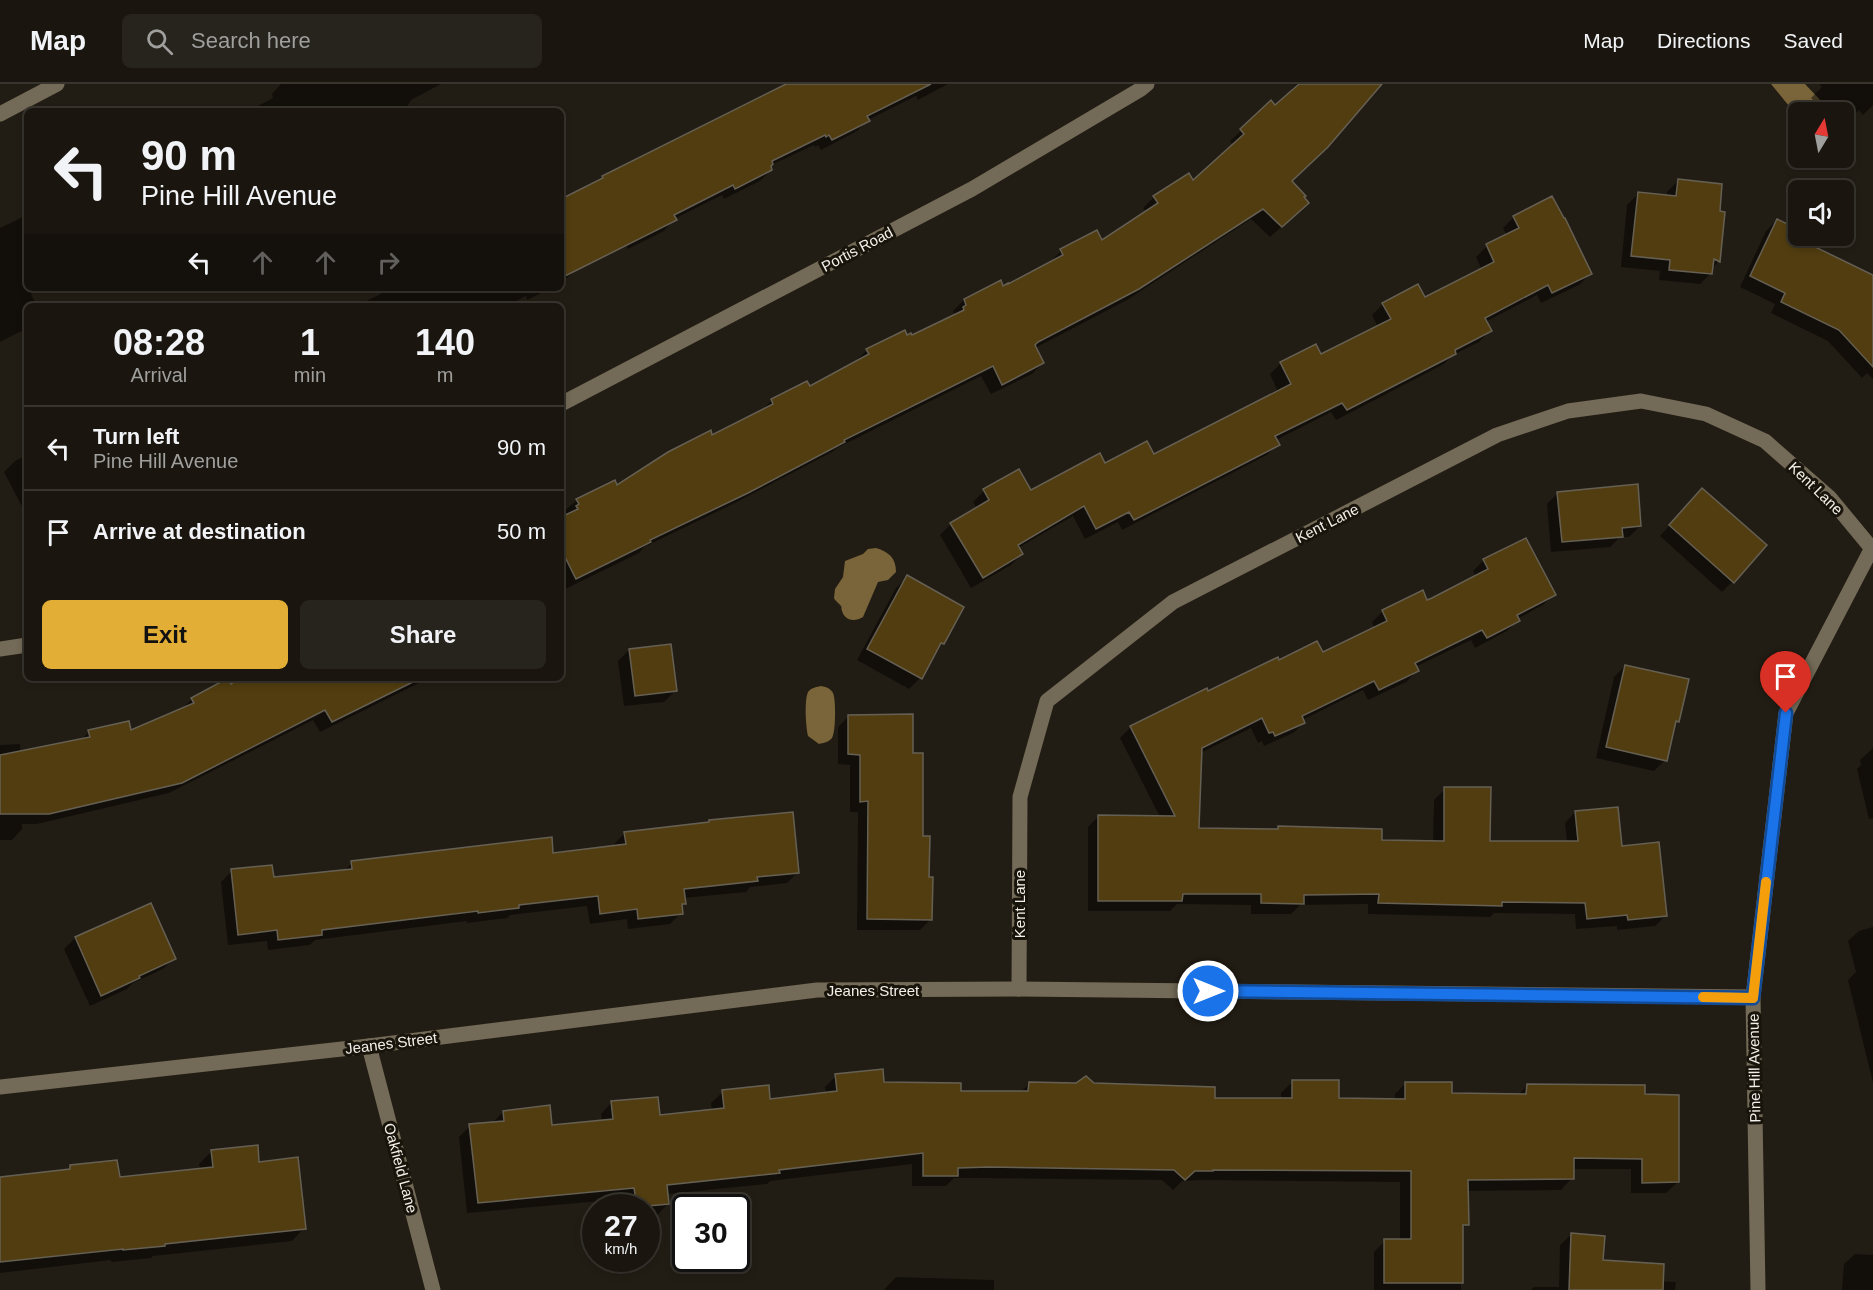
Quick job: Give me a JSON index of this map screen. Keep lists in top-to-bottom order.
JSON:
{
  "streets": {
    "street": [
      "Portis Road",
      "Kent Lane",
      "Jeanes Street",
      "Pine Hill Avenue",
      "Oakfield Lane"
    ]
  },
  "crossings": [
    ["Kent Lane", "Jeanes Street"],
    ["Kent Lane", "Pine Hill Avenue"],
    ["Jeanes Street", "Pine Hill Avenue"],
    ["Jeanes Street", "Oakfield Lane"]
  ],
  "north": "top",
  "page": {
    "header": "Map",
    "search": "Search here",
    "nav": ["Map", "Directions", "Saved"],
    "turn": ["90 m", "Pine Hill Avenue"],
    "eta": [
      "08:28",
      "Arrival",
      "1",
      "min",
      "140",
      "m"
    ],
    "list": [
      {
        "name": "Turn left",
        "note": "Pine Hill Avenue",
        "value": "90 m"
      },
      {
        "name": "Arrive at destination",
        "value": "50 m"
      }
    ],
    "buttons": ["Exit", "Share"],
    "speed": "27 km/h",
    "limit": "30"
  }
}
